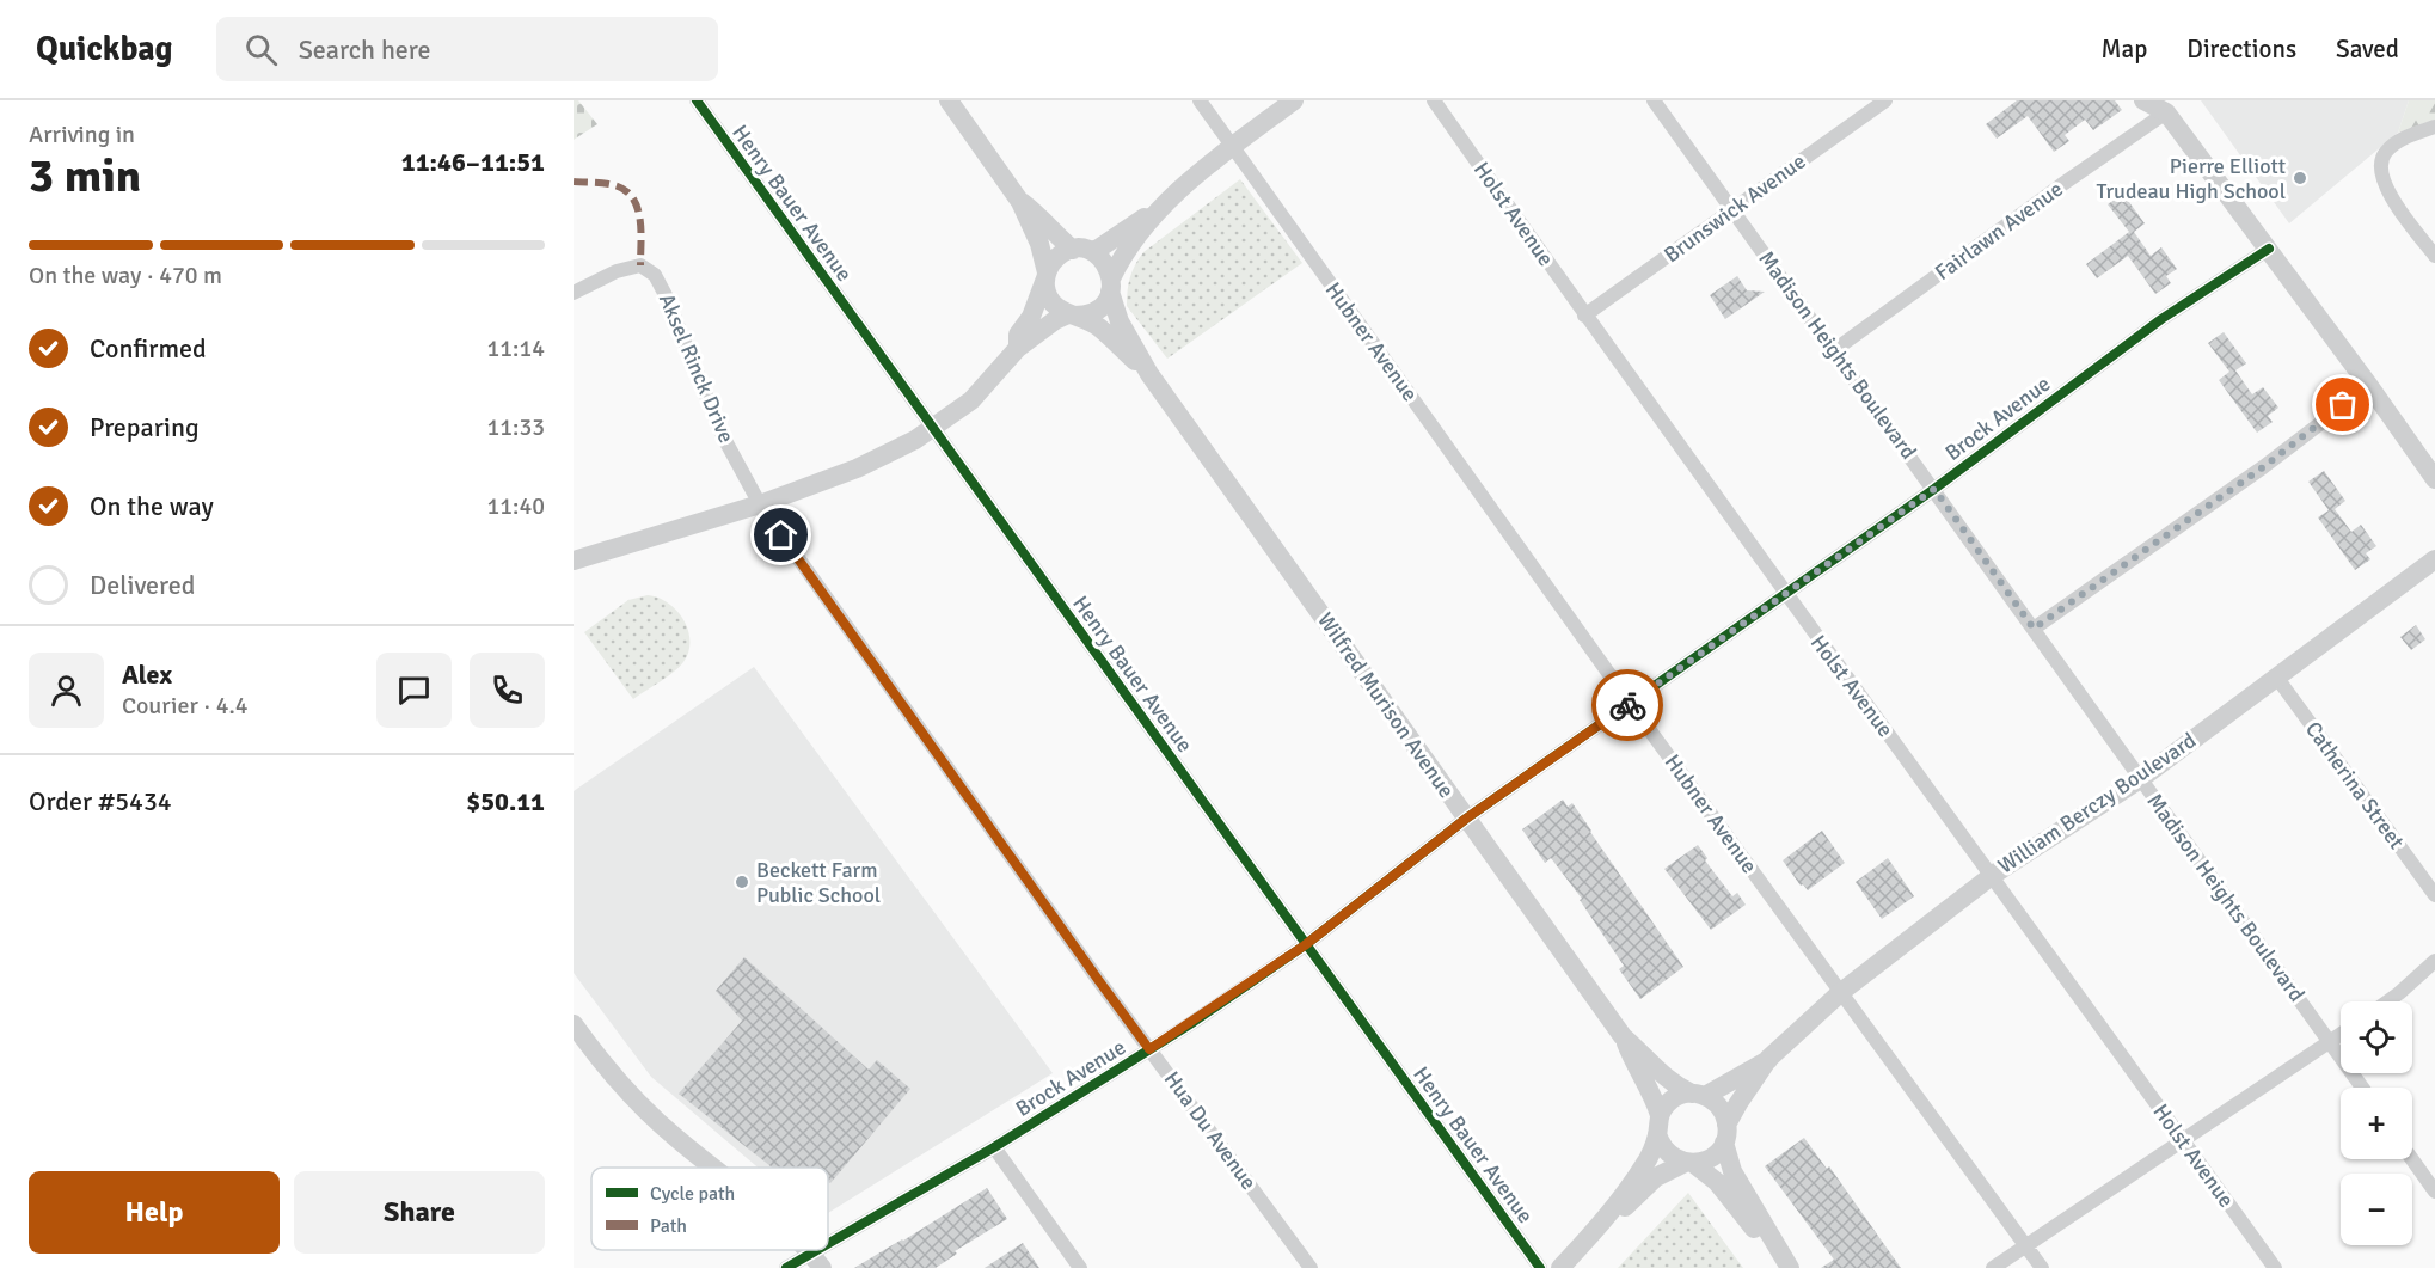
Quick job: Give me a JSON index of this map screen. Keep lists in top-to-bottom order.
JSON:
{
  "streets": {
    "street": [
      "Henry Bauer Avenue",
      "Brunswick Avenue",
      "Holst Avenue",
      "Fairlawn Avenue",
      "Hubner Avenue",
      "Madison Heights Boulevard",
      "Aksel Rinck Drive",
      "Brock Avenue",
      "Wilfred Murison Avenue",
      "Catherina Street",
      "William Berczy Boulevard",
      "Hua Du Avenue"
    ]
  },
  "crossings": [
    ["Henry Bauer Avenue", "Brock Avenue"],
    ["Brunswick Avenue", "Holst Avenue"],
    ["Brunswick Avenue", "Madison Heights Boulevard"],
    ["Holst Avenue", "Brock Avenue"],
    ["Holst Avenue", "William Berczy Boulevard"],
    ["Fairlawn Avenue", "Madison Heights Boulevard"],
    ["Hubner Avenue", "Brock Avenue"],
    ["Hubner Avenue", "William Berczy Boulevard"],
    ["Madison Heights Boulevard", "Brock Avenue"],
    ["Madison Heights Boulevard", "William Berczy Boulevard"],
    ["Aksel Rinck Drive", "Hua Du Avenue"],
    ["Brock Avenue", "Wilfred Murison Avenue"],
    ["Brock Avenue", "Hua Du Avenue"],
    ["Wilfred Murison Avenue", "William Berczy Boulevard"],
    ["Catherina Street", "William Berczy Boulevard"]
  ],
  "places": ["Pierre Elliott Trudeau High School", "Beckett Farm Public School"],
  "legend": ["Cycle path", "Path"],
  "page": {
    "header": "Quickbag",
    "search": "Search here",
    "nav": ["Map", "Directions", "Saved"],
    "heading": ["3 min", "Arriving in", "11:46–11:51"],
    "panel": [
      "Alex",
      "Courier · 4.4",
      "Order #5434",
      "$50.11"
    ],
    "bar": "On the way · 470 m",
    "list": [
      ["Confirmed", "11:14"],
      ["Preparing", "11:33"],
      ["On the way", "11:40"],
      "Delivered"
    ],
    "map_buttons": ["+", "−"],
    "buttons": ["Help", "Share"]
  }
}
